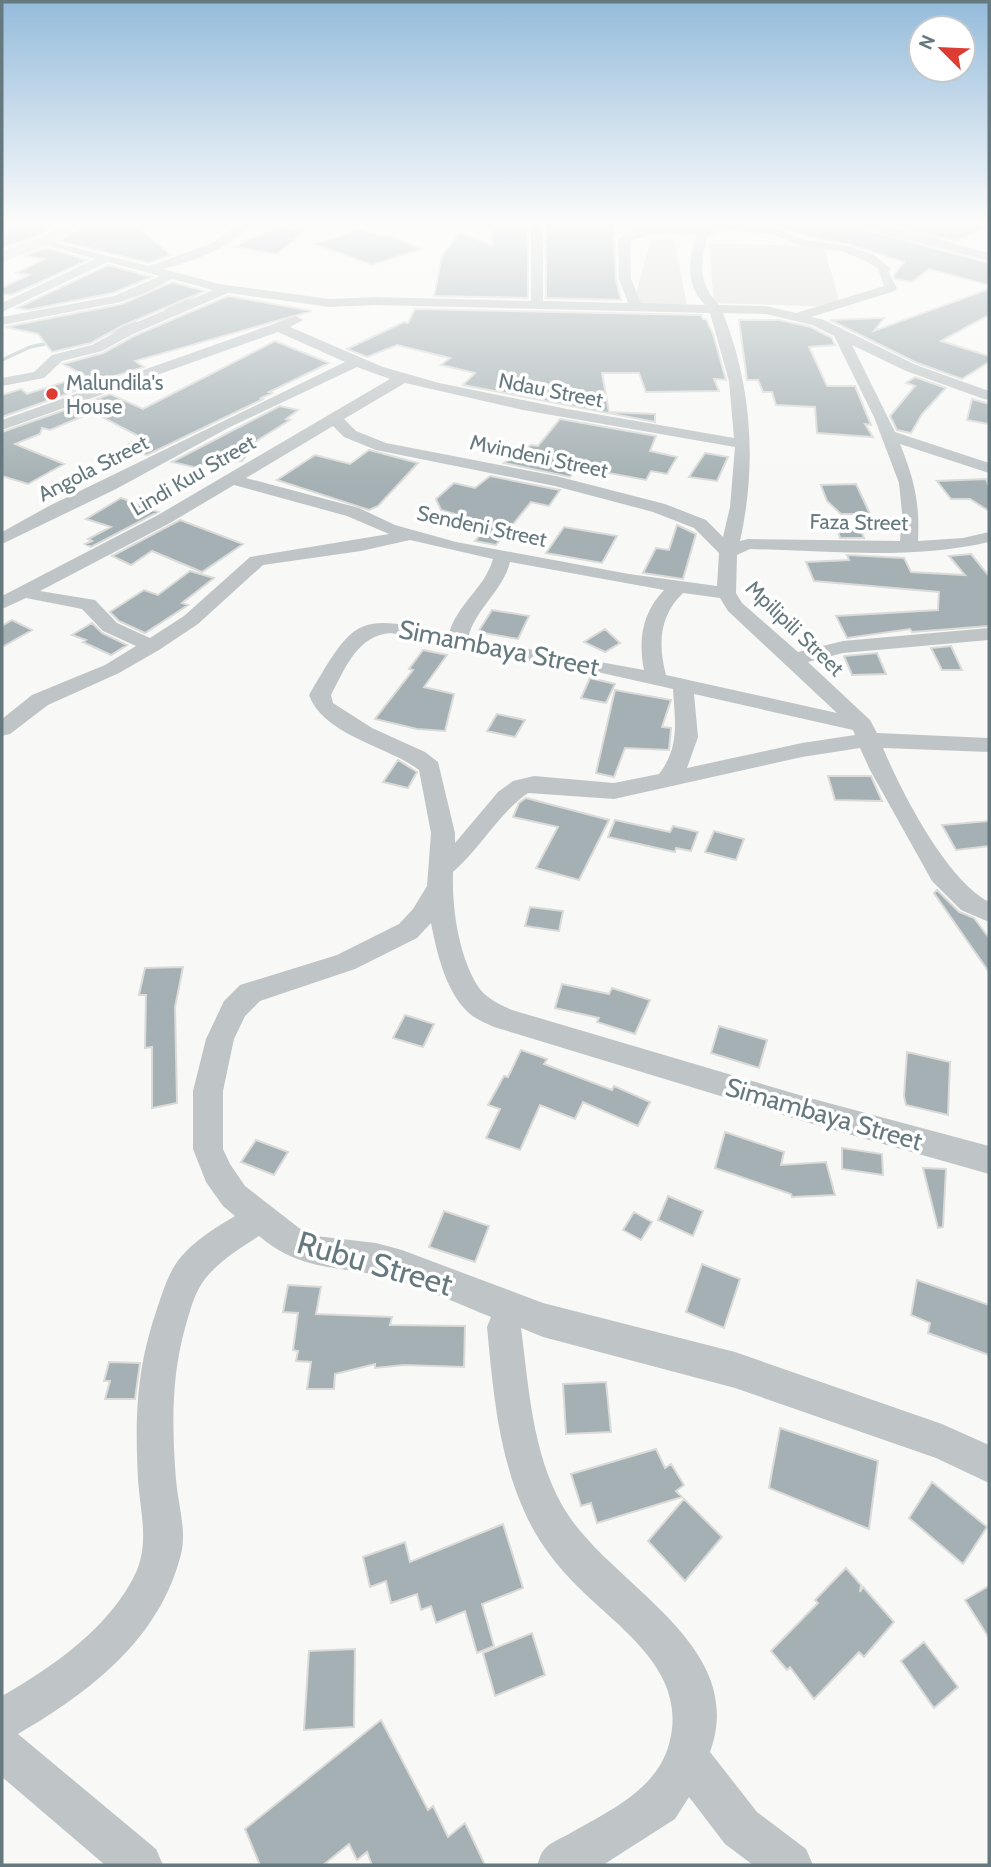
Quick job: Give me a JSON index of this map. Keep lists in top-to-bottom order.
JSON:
{
  "streets": {
    "street": [
      "Ndau Street",
      "Mvindeni Street",
      "Angola Street",
      "Lindi Kuu Street",
      "Faza Street",
      "Sendeni Street",
      "Mpilipili Street",
      "Simambaya Street",
      "Rubu Street"
    ]
  },
  "crossings": [
    ["Ndau Street", "Angola Street"],
    ["Ndau Street", "Lindi Kuu Street"],
    ["Ndau Street", "Mpilipili Street"],
    ["Mvindeni Street", "Lindi Kuu Street"],
    ["Mvindeni Street", "Faza Street"],
    ["Mvindeni Street", "Mpilipili Street"],
    ["Lindi Kuu Street", "Sendeni Street"],
    ["Faza Street", "Mpilipili Street"],
    ["Sendeni Street", "Mpilipili Street"],
    ["Mpilipili Street", "Simambaya Street"],
    ["Simambaya Street", "Rubu Street"]
  ],
  "places": ["Malundila's House"],
  "north": "top left"
}
